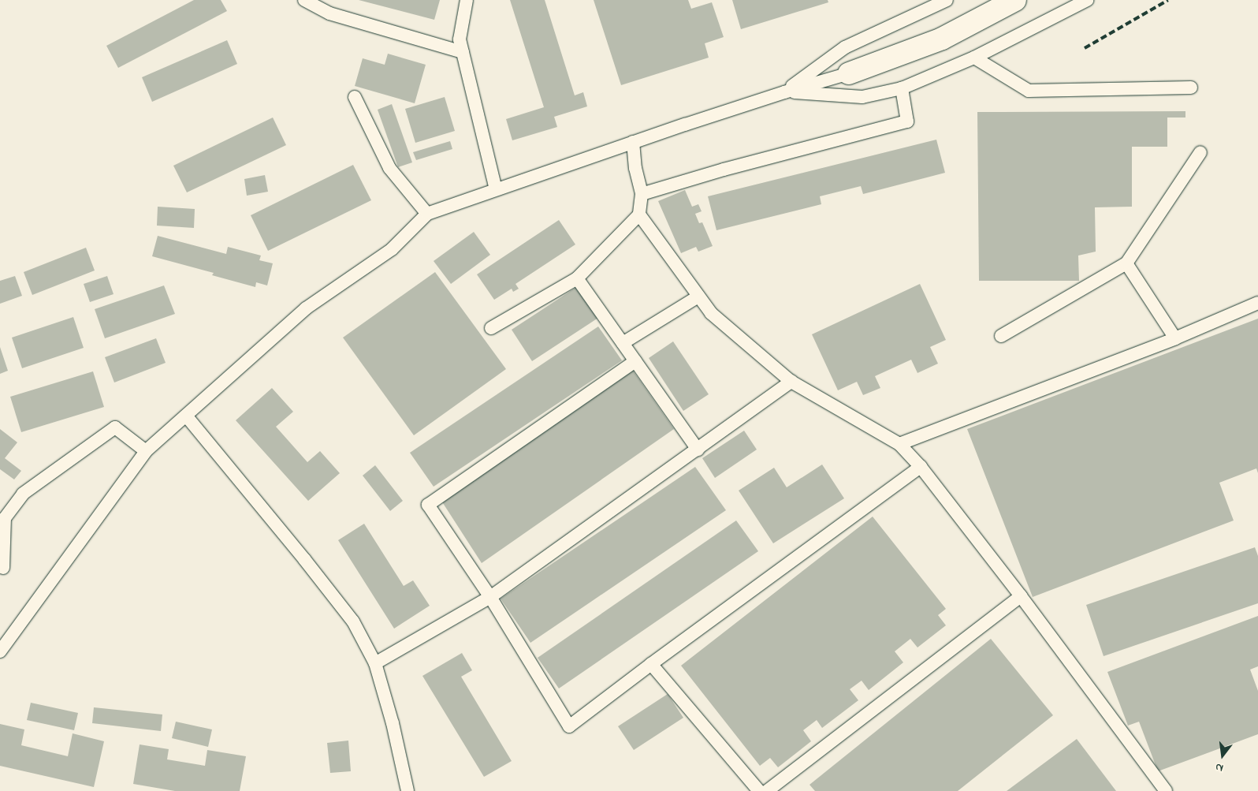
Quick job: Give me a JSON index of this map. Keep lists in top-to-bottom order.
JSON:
{
  "north": "bottom"
}
